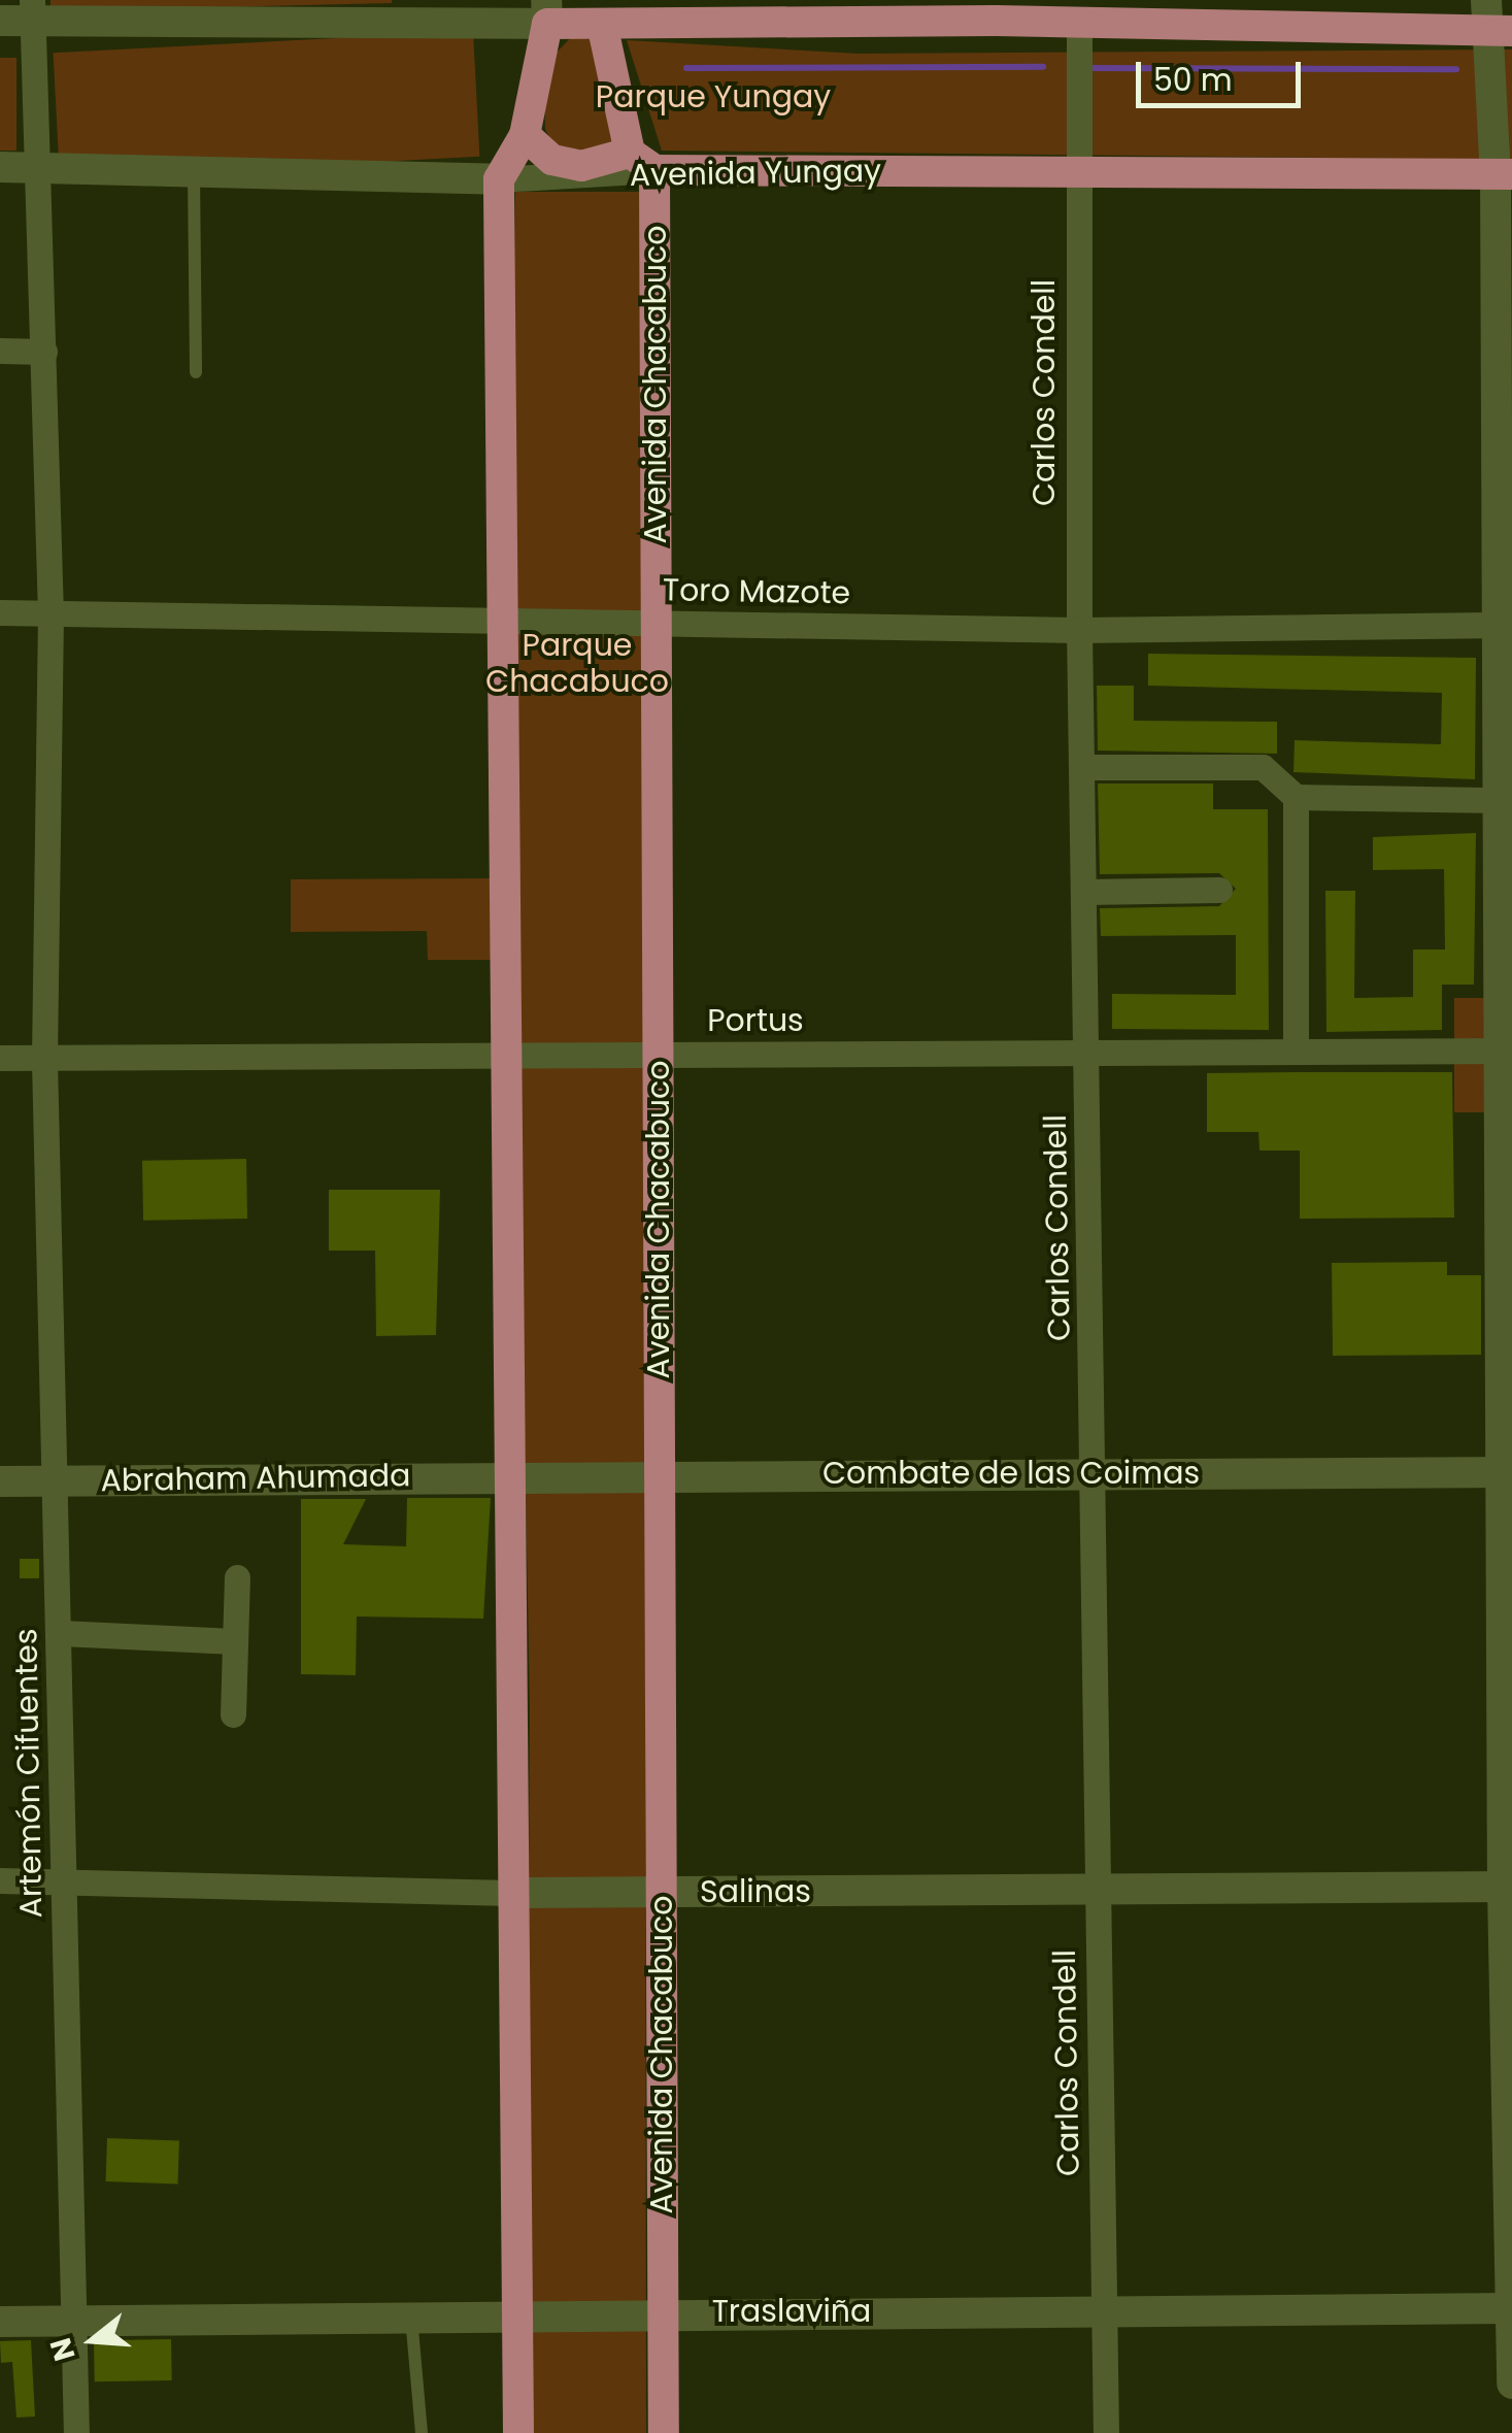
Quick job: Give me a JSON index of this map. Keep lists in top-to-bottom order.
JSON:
{
  "streets": {
    "main road": ["Avenida Yungay", "Avenida Chacabuco"],
    "street": [
      "Carlos Condell",
      "Toro Mazote",
      "Portus",
      "Combate de las Coimas",
      "Abraham Ahumada",
      "Artemón Cifuentes",
      "Salinas",
      "Traslaviña"
    ]
  },
  "crossings": [
    ["Avenida Yungay", "Avenida Chacabuco"],
    ["Avenida Yungay", "Carlos Condell"],
    ["Avenida Yungay", "Artemón Cifuentes"],
    ["Avenida Chacabuco", "Toro Mazote"],
    ["Avenida Chacabuco", "Portus"],
    ["Avenida Chacabuco", "Combate de las Coimas"],
    ["Avenida Chacabuco", "Salinas"],
    ["Avenida Chacabuco", "Traslaviña"],
    ["Carlos Condell", "Toro Mazote"],
    ["Carlos Condell", "Portus"],
    ["Carlos Condell", "Combate de las Coimas"],
    ["Carlos Condell", "Salinas"],
    ["Carlos Condell", "Traslaviña"],
    ["Toro Mazote", "Artemón Cifuentes"],
    ["Portus", "Artemón Cifuentes"],
    ["Combate de las Coimas", "Abraham Ahumada"],
    ["Abraham Ahumada", "Artemón Cifuentes"],
    ["Artemón Cifuentes", "Salinas"],
    ["Artemón Cifuentes", "Traslaviña"]
  ],
  "parks": ["Parque Yungay", "Parque Chacabuco"],
  "scale_bar": "50 m",
  "north": "left"
}
